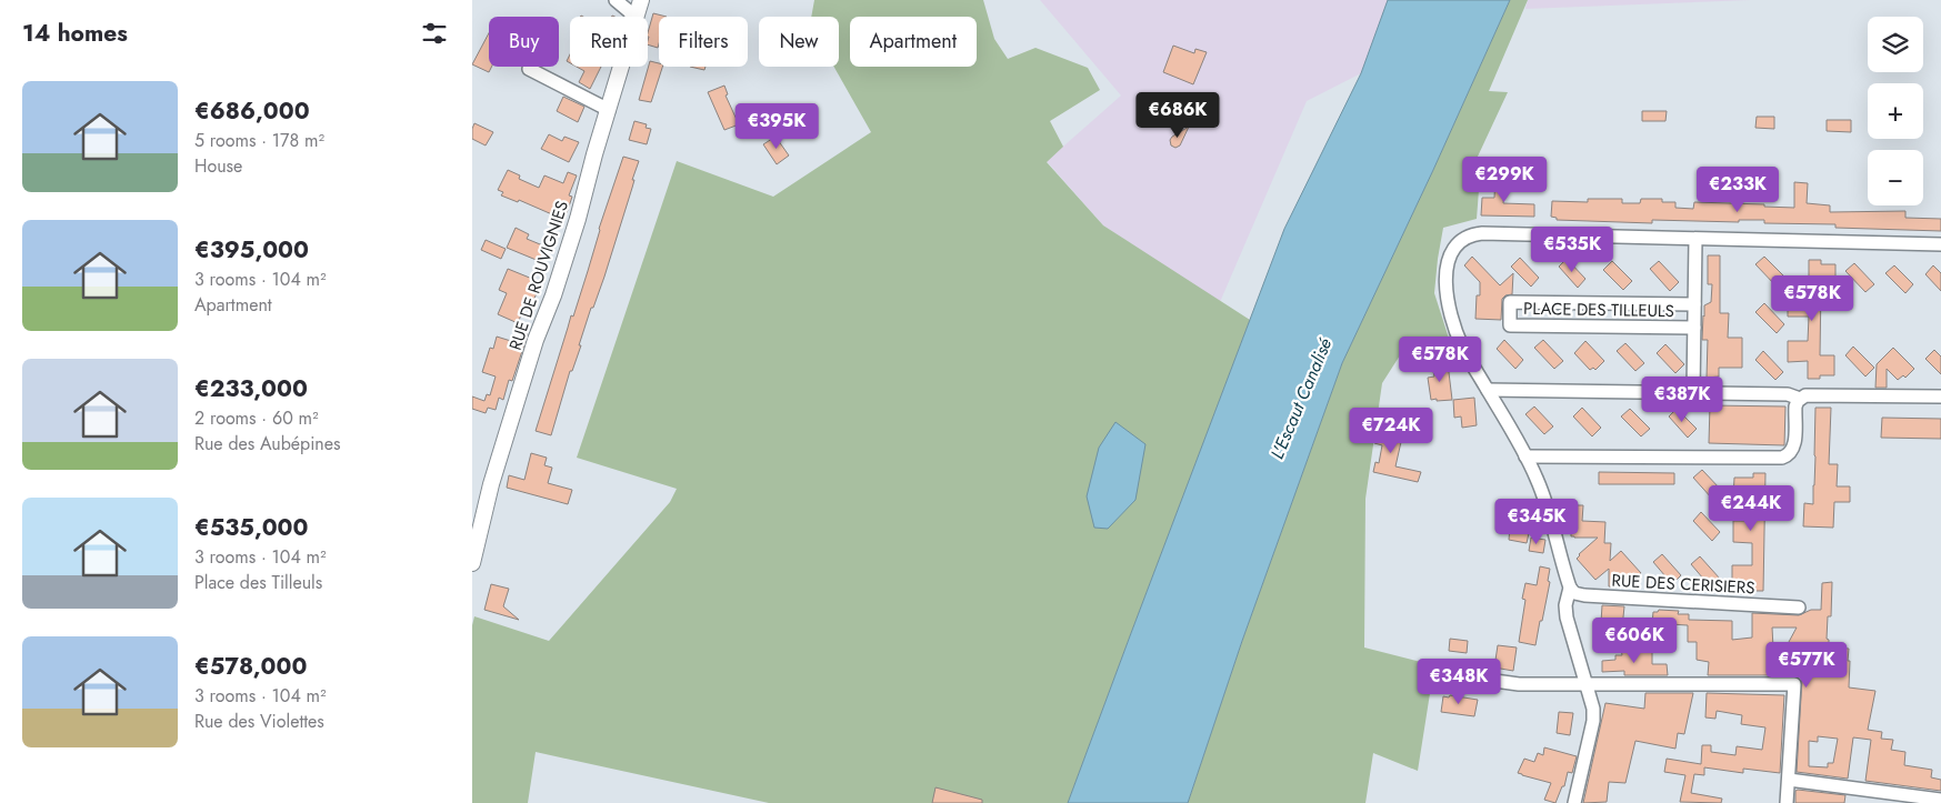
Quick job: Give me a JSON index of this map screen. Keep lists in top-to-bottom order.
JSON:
{
  "streets": {
    "street": ["RUE DE ROUVIGNIES", "PLACE DES TILLEULS", "RUE DES CERISIERS"]
  },
  "water": ["L'Escaut Canalisé"],
  "page": {
    "heading": "14 homes",
    "map_buttons": ["+", "−"],
    "chip": [
      "Buy",
      "Rent",
      "Filters",
      "New",
      "Apartment"
    ],
    "list": [
      {
        "name": "€686,000",
        "note": "5 rooms · 178 m² · House"
      },
      {
        "name": "€395,000",
        "note": "3 rooms · 104 m² · Apartment"
      },
      {
        "name": "€233,000",
        "note": "2 rooms · 60 m² · Rue des Aubépines"
      },
      {
        "name": "€535,000",
        "note": "3 rooms · 104 m² · Place des Tilleuls"
      },
      {
        "name": "€578,000",
        "note": "3 rooms · 104 m² · Rue des Violettes"
      }
    ],
    "price": [
      "€686K",
      "€395K",
      "€299K",
      "€233K",
      "€535K",
      "€578K",
      "€578K",
      "€387K",
      "€724K",
      "€244K",
      "€345K",
      "€606K",
      "€577K",
      "€348K"
    ]
  }
}
